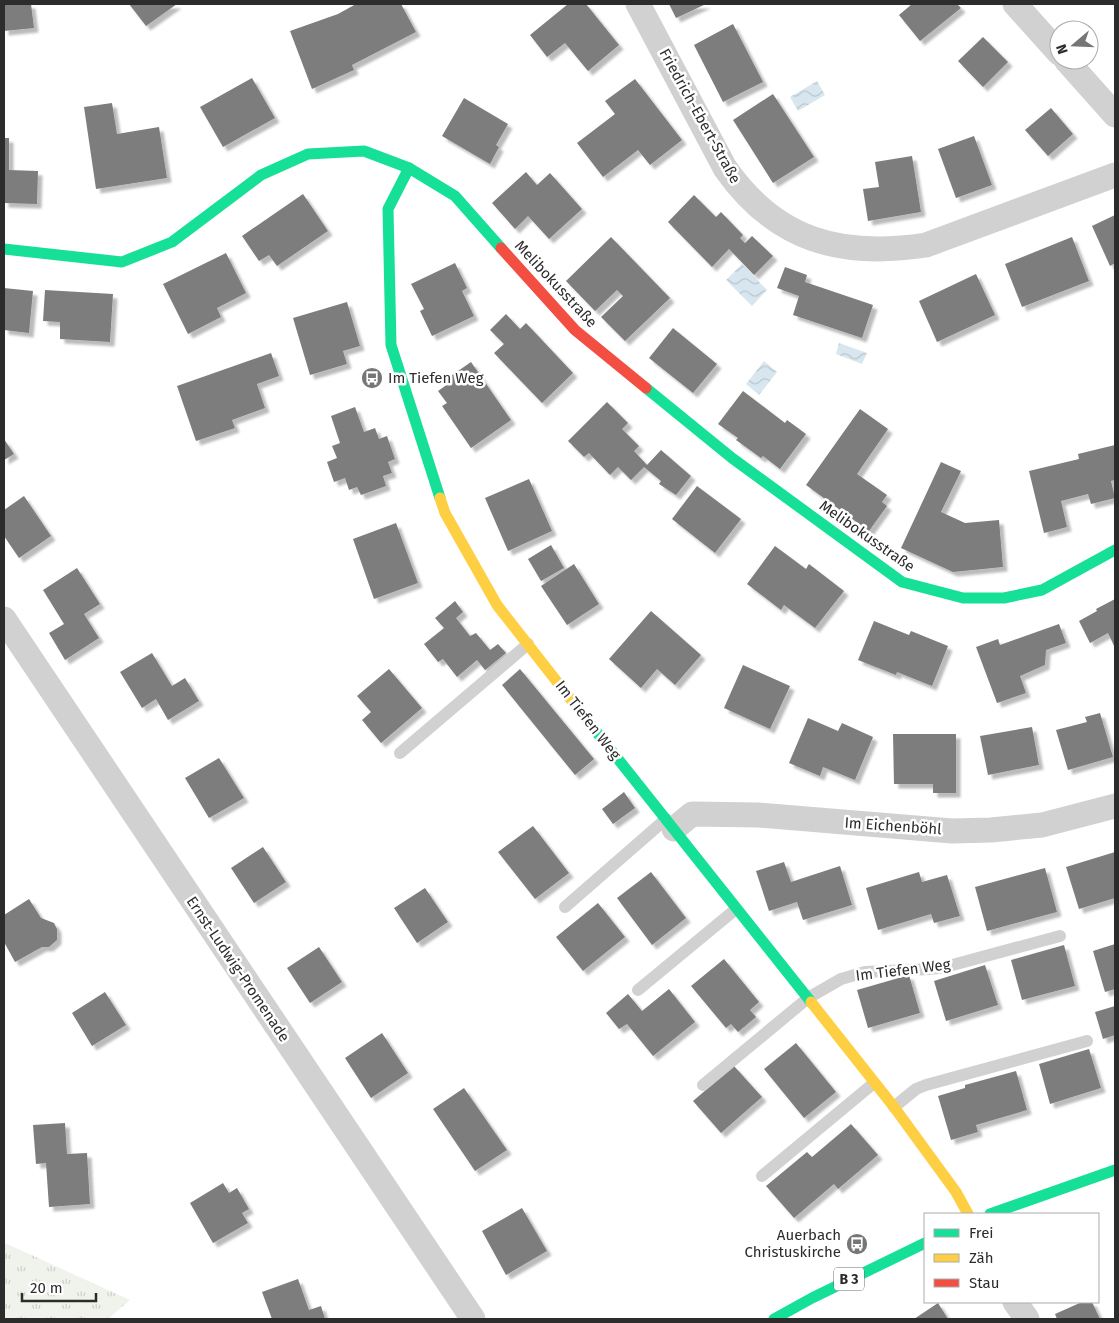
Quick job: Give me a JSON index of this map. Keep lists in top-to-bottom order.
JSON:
{
  "streets": {
    "street": [
      "Friedrich-Ebert-Straße",
      "Melibokusstraße",
      "Im Tiefen Weg",
      "Im Eichenböhl",
      "Ernst-Ludwig-Promenade",
      "B 3"
    ]
  },
  "crossings": [
    ["Melibokusstraße", "Im Tiefen Weg"],
    ["Im Tiefen Weg", "Im Eichenböhl"]
  ],
  "places": {
    "bus stop": ["Im Tiefen Weg", "Auerbach Christuskirche"]
  },
  "legend": ["Frei", "Zäh", "Stau"],
  "scale_bar": "20 m",
  "north": "left"
}
